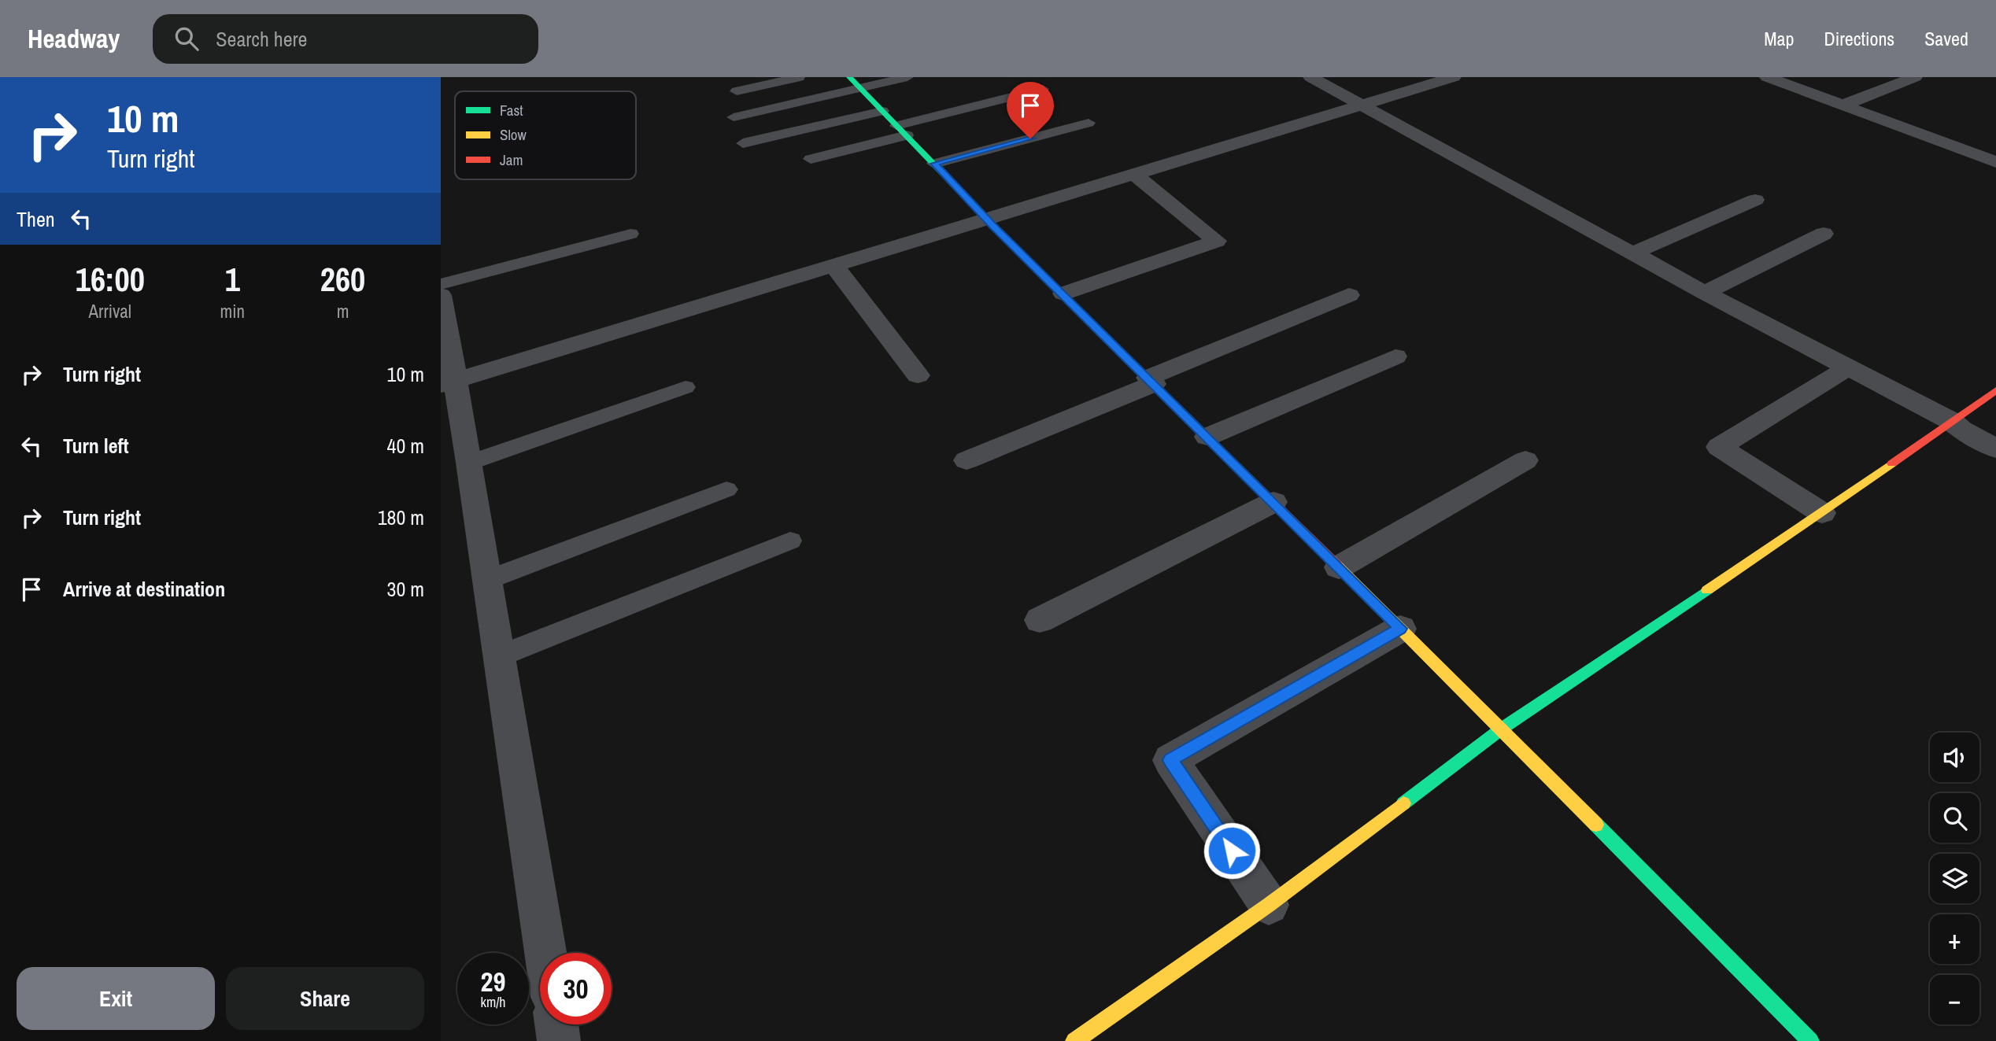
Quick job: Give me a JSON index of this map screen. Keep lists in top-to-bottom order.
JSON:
{
  "legend": ["Fast", "Slow", "Jam"],
  "page": {
    "header": "Headway",
    "search": "Search here",
    "nav": ["Map", "Directions", "Saved"],
    "turn": ["10 m", "Turn right"],
    "then": "Then",
    "eta": [
      "16:00",
      "Arrival",
      "1",
      "min",
      "260",
      "m"
    ],
    "list": [
      {
        "name": "Turn right",
        "value": "10 m"
      },
      {
        "name": "Turn left",
        "value": "40 m"
      },
      {
        "name": "Turn right",
        "value": "180 m"
      },
      {
        "name": "Arrive at destination",
        "value": "30 m"
      }
    ],
    "map_buttons": ["+", "−"],
    "speed": "29 km/h",
    "limit": "30",
    "buttons": ["Exit", "Share"]
  }
}
